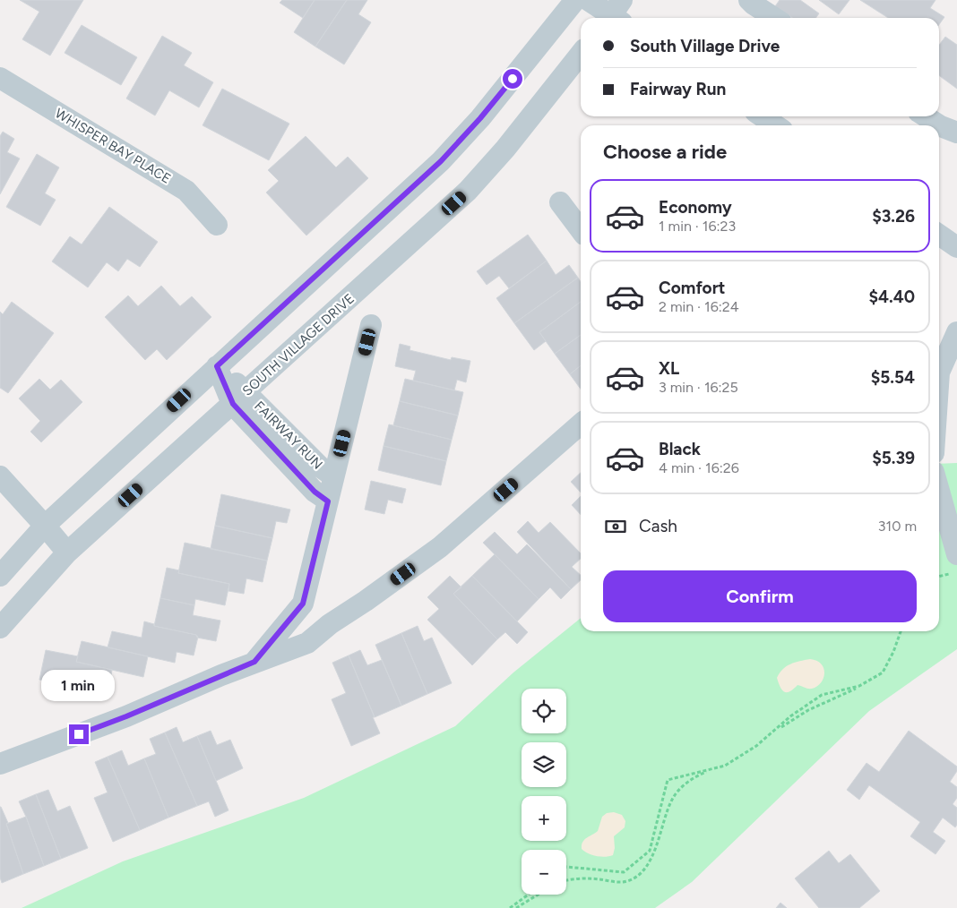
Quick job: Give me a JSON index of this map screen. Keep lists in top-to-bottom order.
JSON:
{
  "streets": {
    "street": ["WHISPER BAY PLACE", "SOUTH VILLAGE DRIVE", "FAIRWAY RUN"]
  },
  "crossings": [
    ["SOUTH VILLAGE DRIVE", "FAIRWAY RUN"]
  ],
  "page": {
    "banner": ["South Village Drive", "Fairway Run"],
    "heading": "Choose a ride",
    "list": [
      {
        "name": "Economy",
        "note": "1 min · 16:23",
        "value": "$3.26"
      },
      {
        "name": "Comfort",
        "note": "2 min · 16:24",
        "value": "$4.40"
      },
      {
        "name": "XL",
        "note": "3 min · 16:25",
        "value": "$5.54"
      },
      {
        "name": "Black",
        "note": "4 min · 16:26",
        "value": "$5.39"
      }
    ],
    "pay": ["Cash", "310 m"],
    "buttons": "Confirm",
    "bubble": "1 min",
    "map_buttons": ["+", "−"]
  }
}
